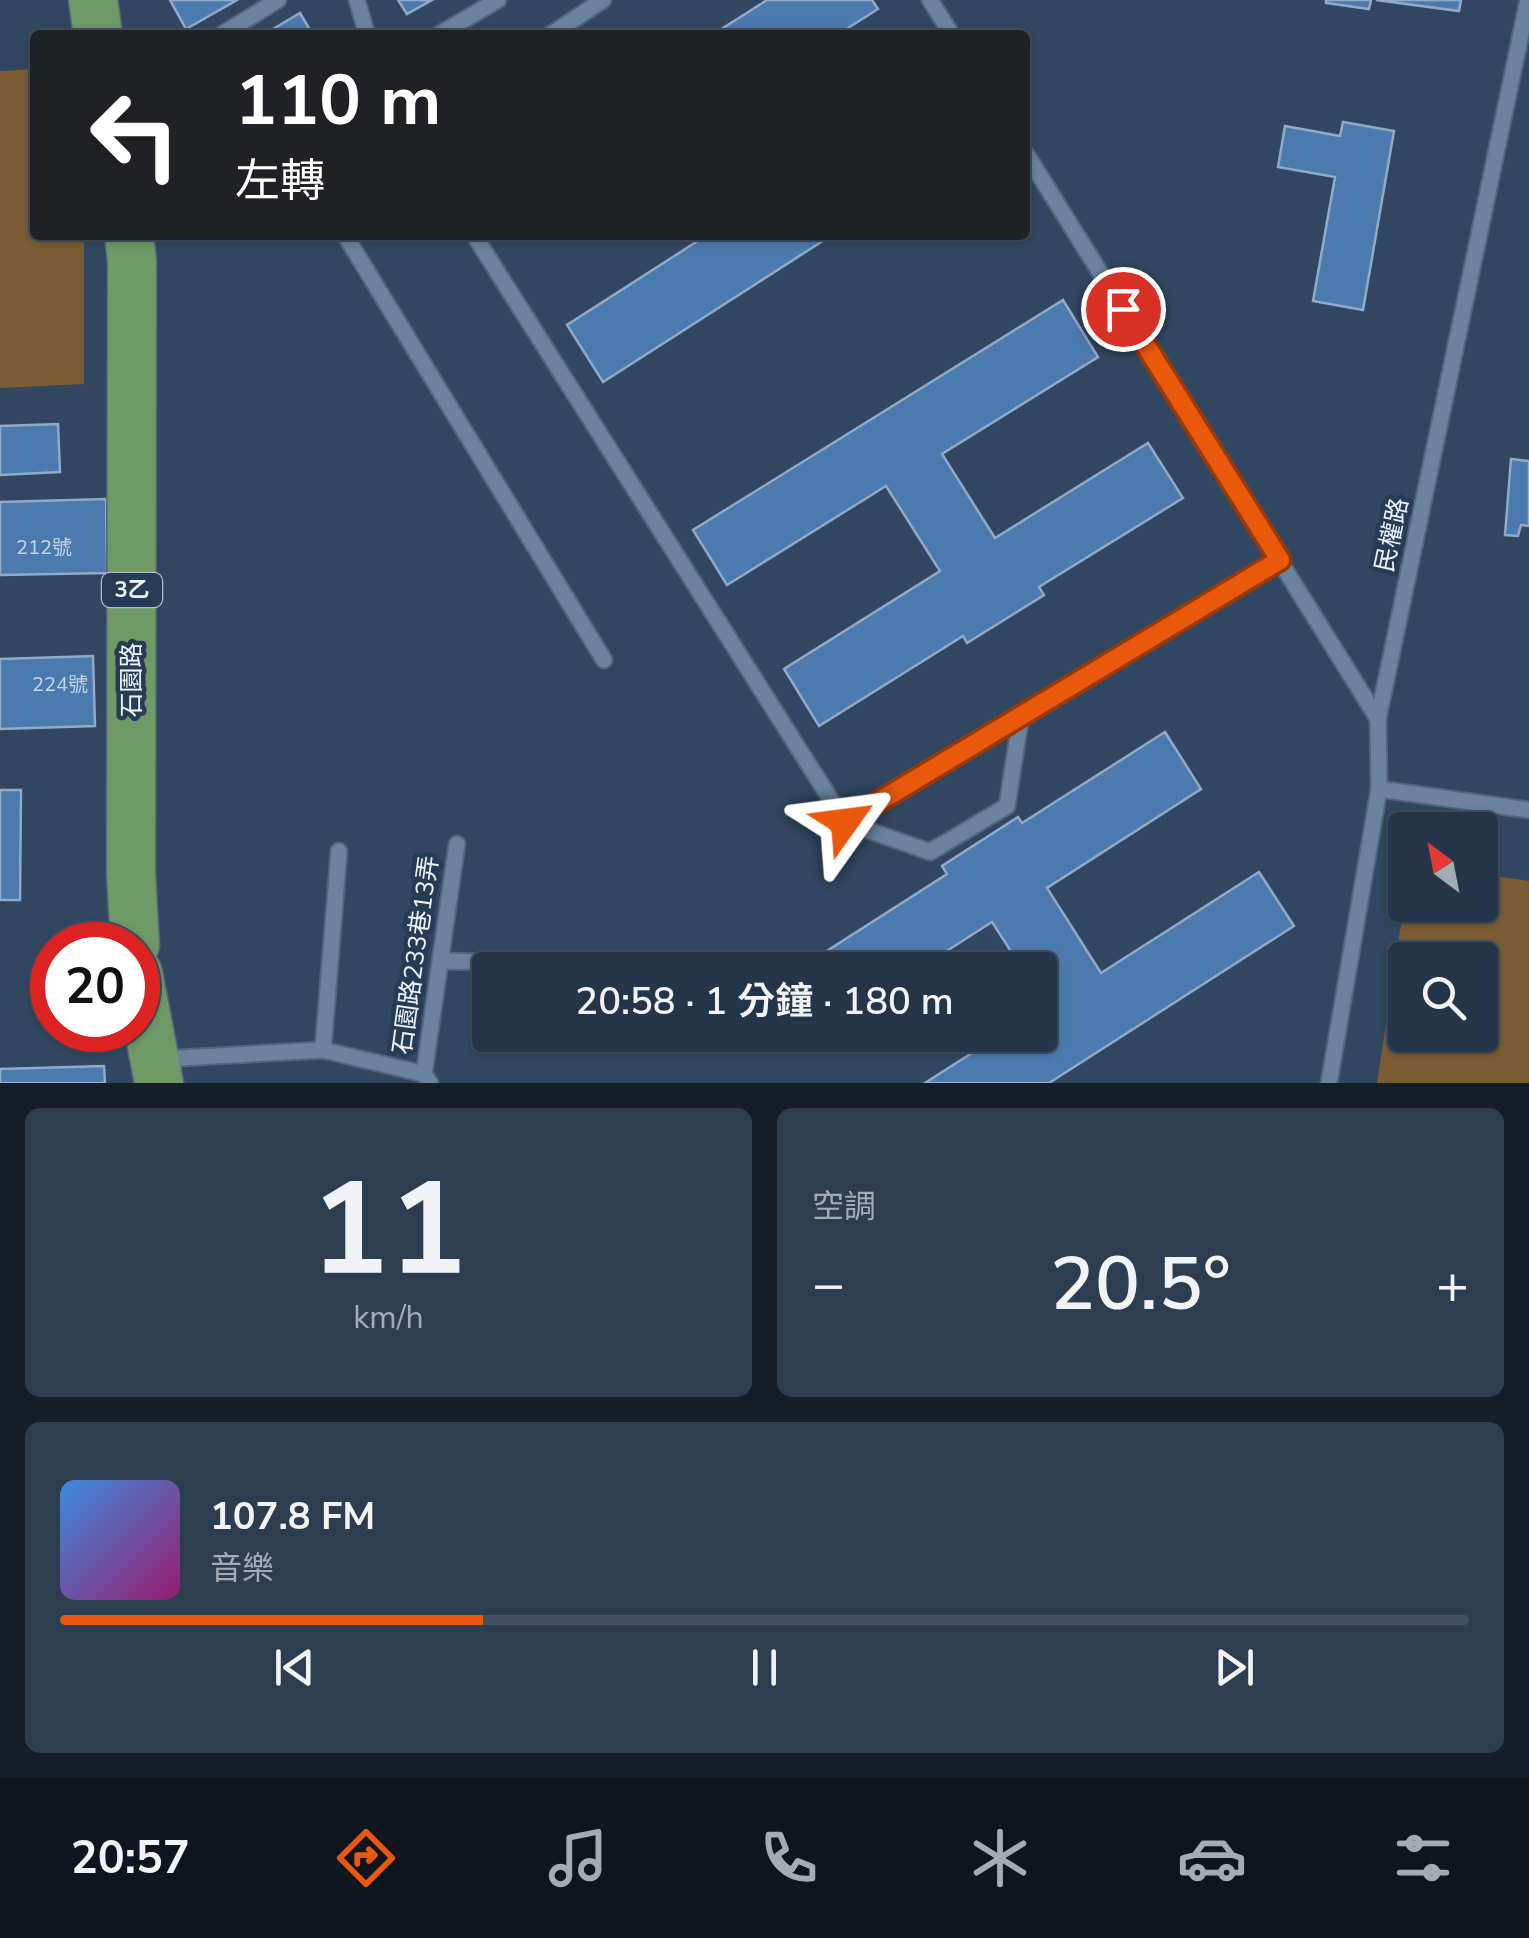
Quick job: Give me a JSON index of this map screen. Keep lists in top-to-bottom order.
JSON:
{
  "streets": {
    "main road": ["3乙", "石園路"],
    "lane": ["民權路", "石園路233巷13弄"]
  },
  "house_numbers": ["212號", "224號"],
  "north": "top left",
  "page": {
    "turn": ["110 m", "左轉"],
    "limit": "20",
    "trip": "20:58 · 1 分鐘 · 180 m",
    "tile": [
      ["11", "km/h"],
      "空調"
    ],
    "heat": ["−", "20.5°", "+"],
    "song": ["107.8 FM", "音樂"],
    "tabs": "20:57"
  }
}
